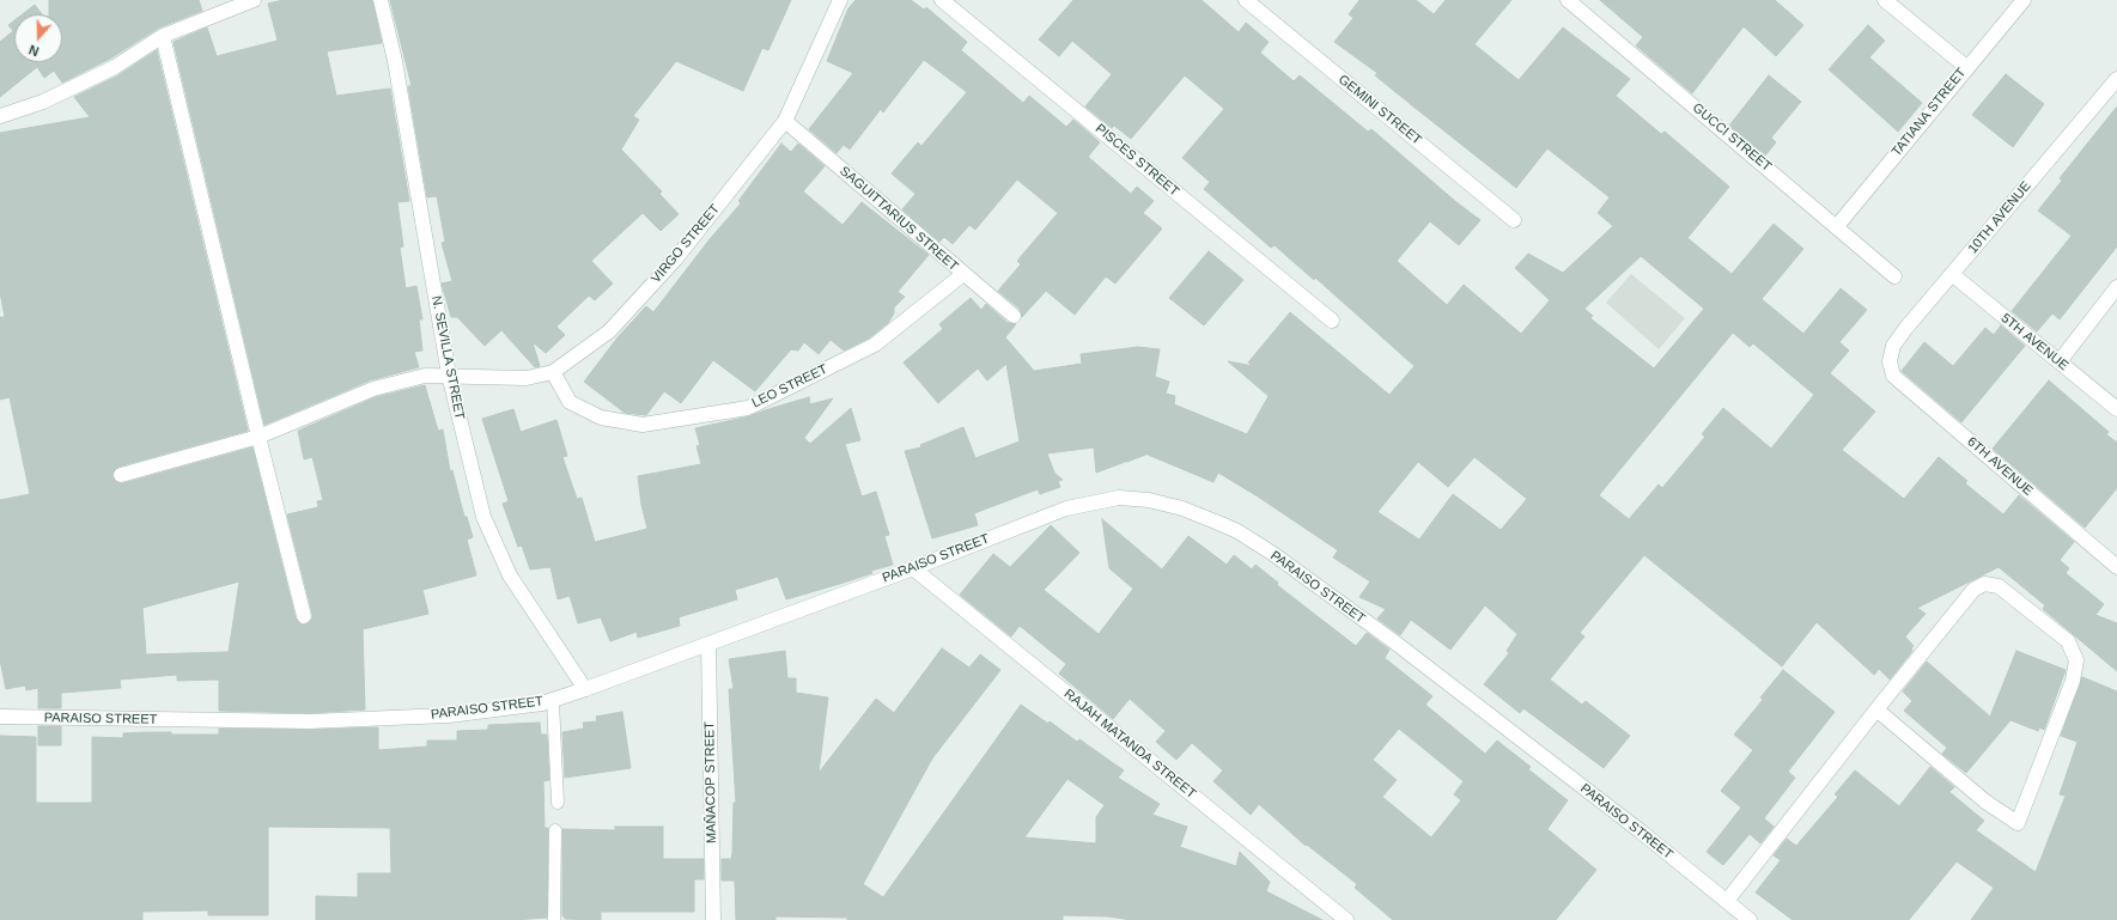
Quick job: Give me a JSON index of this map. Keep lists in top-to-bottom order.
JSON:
{
  "streets": {
    "street": [
      "GEMINI STREET",
      "TATIANA STREET",
      "GUCCI STREET",
      "PISCES STREET",
      "10TH AVENUE",
      "SAGUITTARIUS STREET",
      "VIRGO STREET",
      "5TH AVENUE",
      "N. SEVILLA STREET",
      "LEO STREET",
      "6TH AVENUE",
      "PARAISO STREET",
      "RAJAH MATANDA STREET",
      "MAÑACOP STREET"
    ]
  },
  "crossings": [
    ["TATIANA STREET", "GUCCI STREET"],
    ["10TH AVENUE", "5TH AVENUE"],
    ["10TH AVENUE", "6TH AVENUE"],
    ["SAGUITTARIUS STREET", "VIRGO STREET"],
    ["SAGUITTARIUS STREET", "LEO STREET"],
    ["VIRGO STREET", "N. SEVILLA STREET"],
    ["VIRGO STREET", "LEO STREET"],
    ["N. SEVILLA STREET", "PARAISO STREET"],
    ["PARAISO STREET", "RAJAH MATANDA STREET"],
    ["PARAISO STREET", "MAÑACOP STREET"]
  ],
  "north": "bottom"
}
